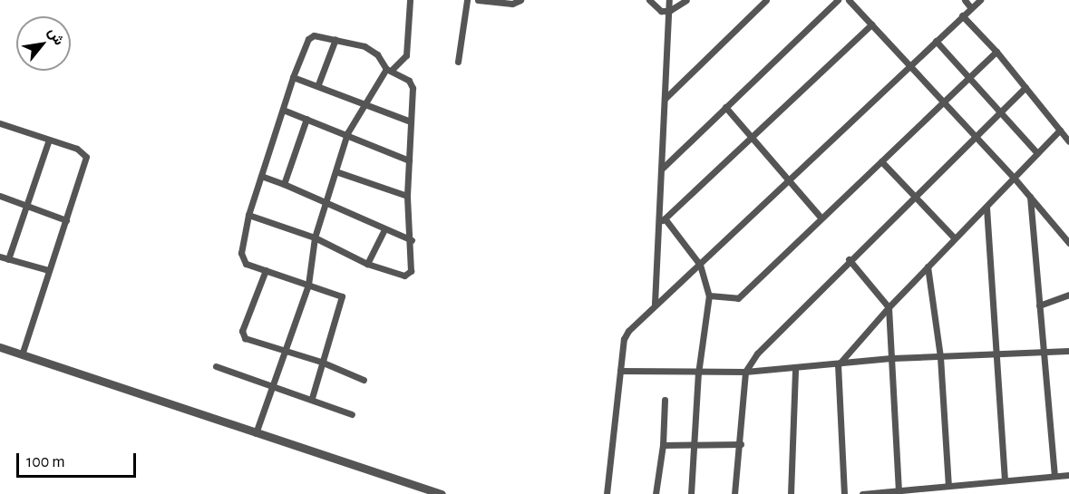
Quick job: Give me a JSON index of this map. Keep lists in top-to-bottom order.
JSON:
{
  "scale_bar": "100 m",
  "north": "top right"
}
